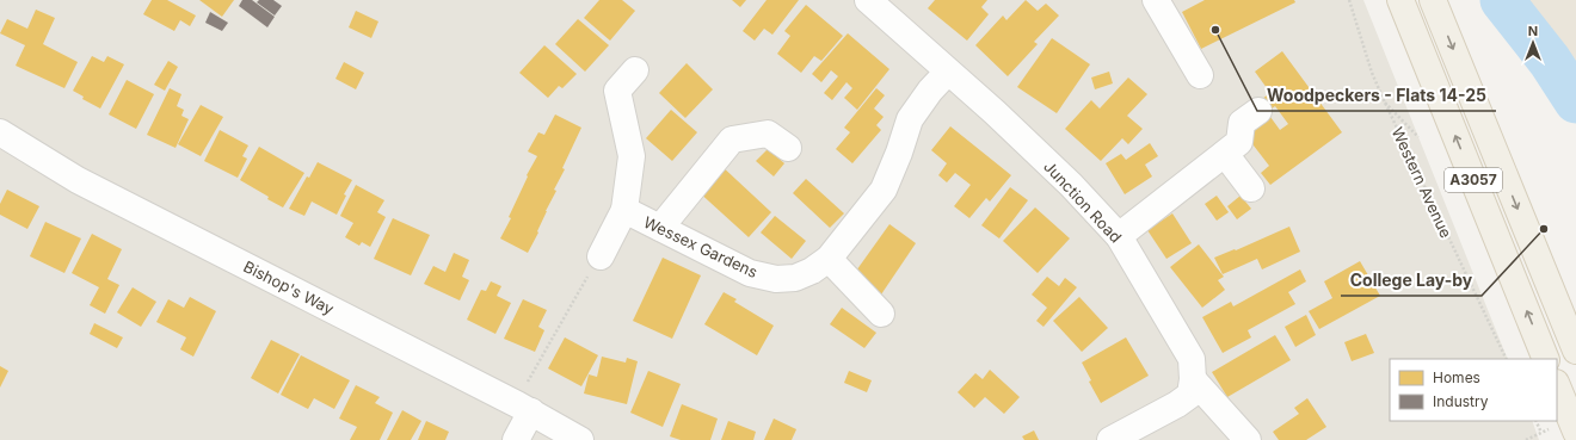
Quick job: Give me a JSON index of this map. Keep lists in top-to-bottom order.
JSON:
{
  "streets": {
    "main road": ["A3057"],
    "street": ["Junction Road", "Wessex Gardens", "Bishop's Way"],
    "path": ["Western Avenue"]
  },
  "crossings": [
    ["Junction Road", "Wessex Gardens"]
  ],
  "places": ["Woodpeckers - Flats 14-25", "College Lay-by"],
  "legend": ["Homes", "Industry"],
  "north": "top"
}
